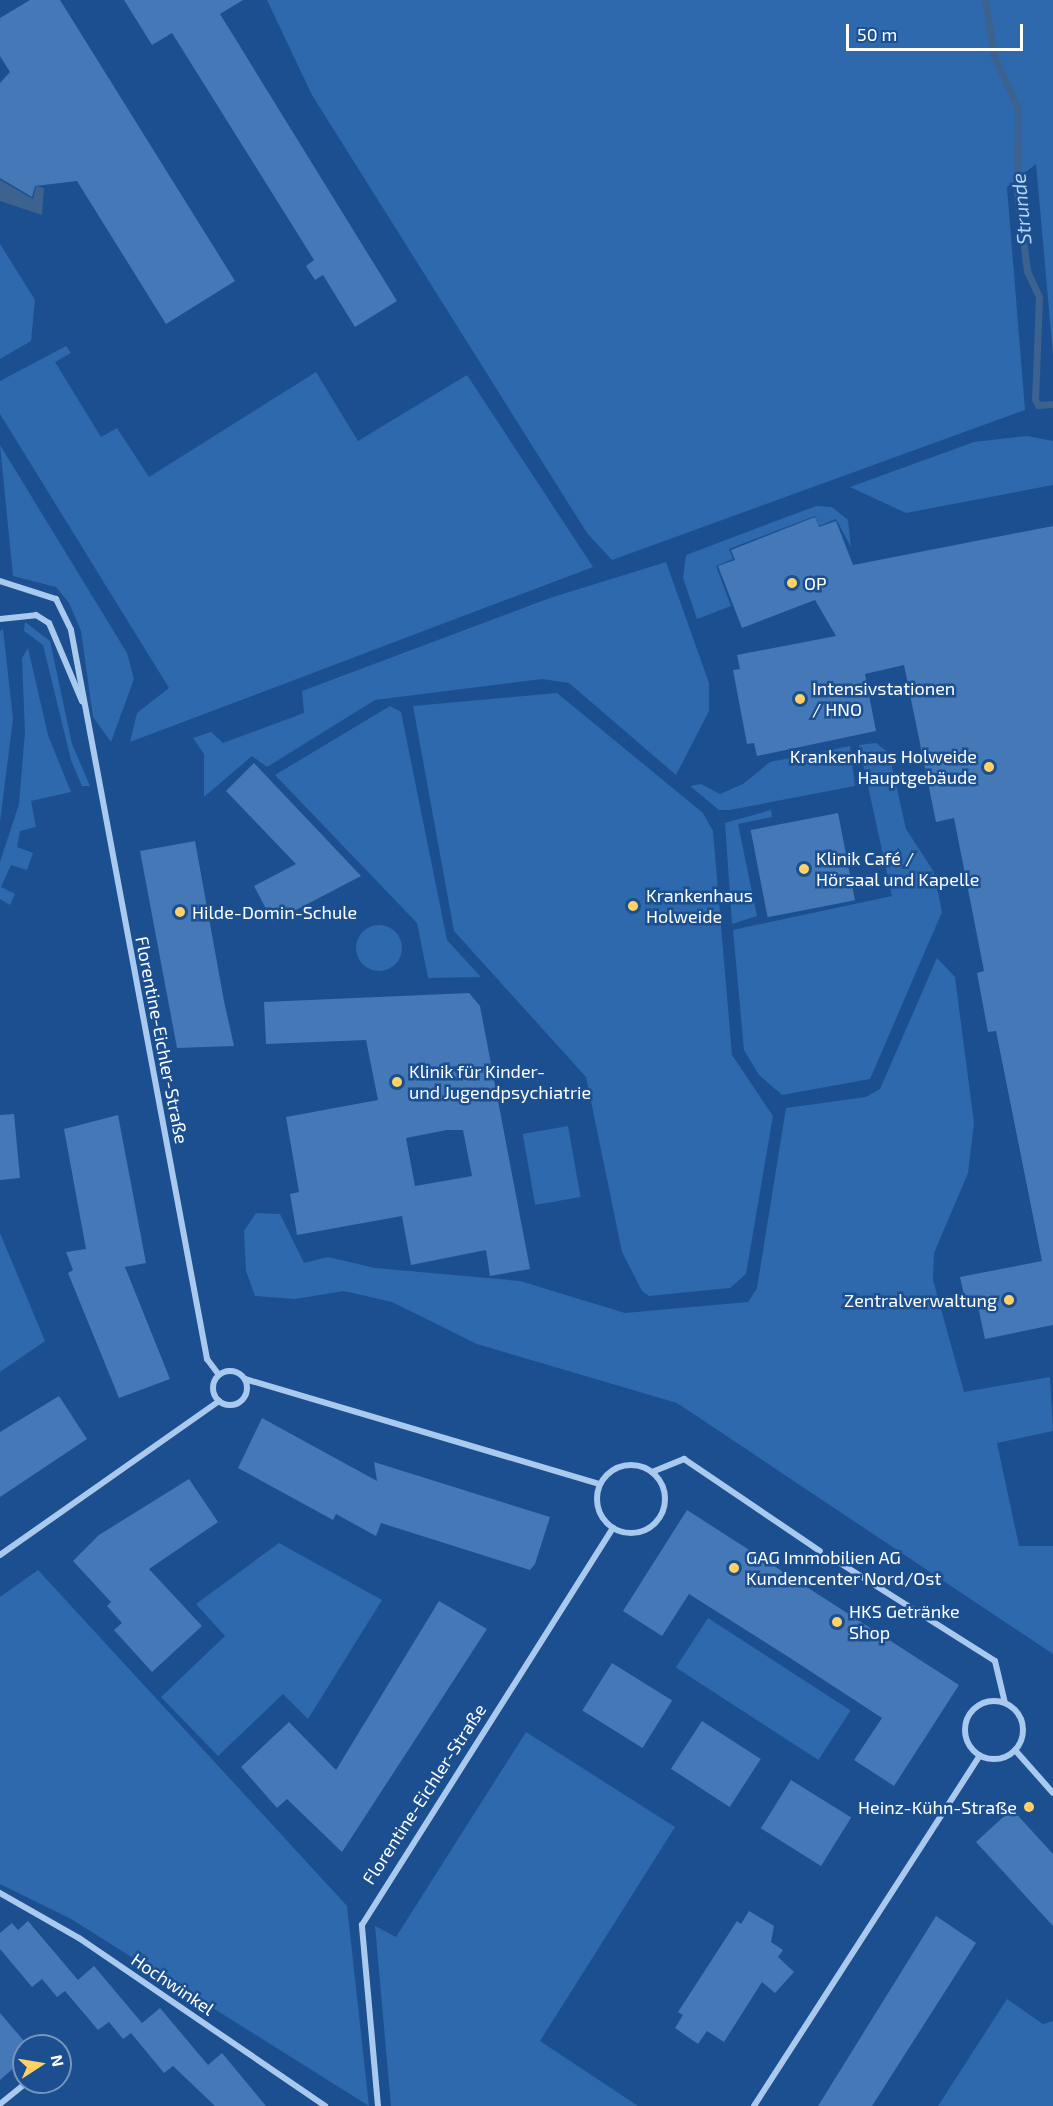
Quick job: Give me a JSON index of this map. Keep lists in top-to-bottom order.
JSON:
{
  "streets": {
    "street": ["Florentine-Eichler-Straße", "Hochwinkel"]
  },
  "water": ["Strunde"],
  "places": [
    "OP",
    "Intensivstationen / HNO",
    "Krankenhaus Holweide Hauptgebäude",
    "Klinik Café / Hörsaal und Kapelle",
    "Krankenhaus Holweide",
    "Hilde-Domin-Schule",
    "Klinik für Kinder- und Jugendpsychiatrie",
    "Zentralverwaltung",
    "GAG Immobilien AG Kundencenter Nord/Ost",
    "HKS Getränke Shop",
    "Heinz-Kühn-Straße"
  ],
  "scale_bar": "50 m",
  "north": "right"
}
